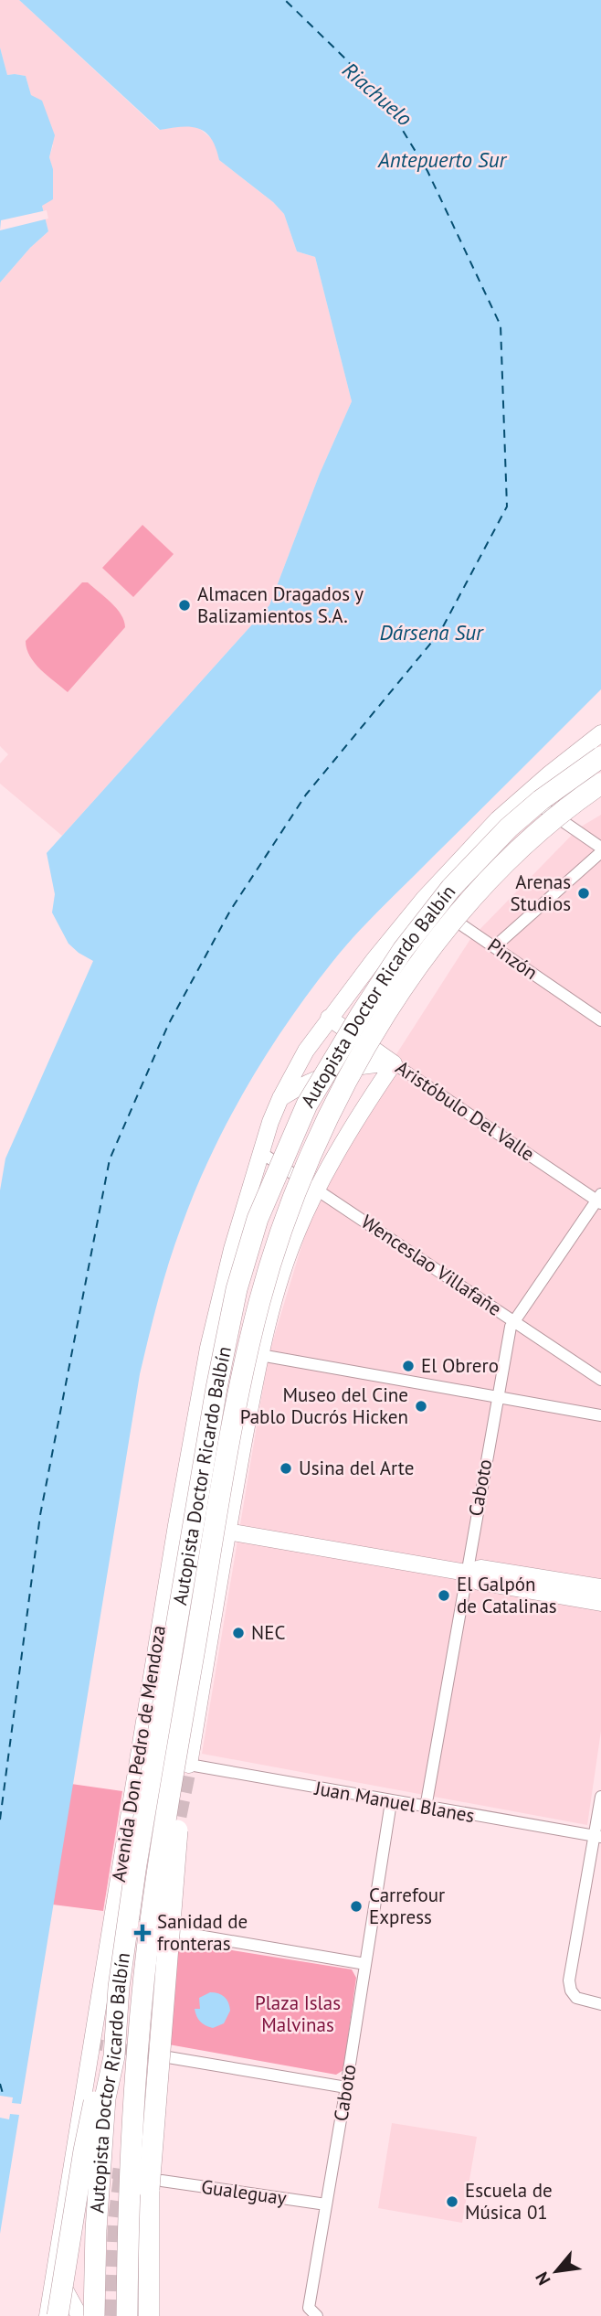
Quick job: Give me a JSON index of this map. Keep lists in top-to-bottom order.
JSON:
{
  "streets": {
    "highway": ["Autopista Doctor Ricardo Balbín"],
    "main road": ["Aristóbulo Del Valle", "Avenida Don Pedro de Mendoza"],
    "street": [
      "Pinzón",
      "Wenceslao Villafañe",
      "Caboto",
      "Juan Manuel Blanes",
      "Gualeguay"
    ]
  },
  "crossings": [
    ["Pinzón", "Avenida Don Pedro de Mendoza"],
    ["Aristóbulo Del Valle", "Caboto"],
    ["Aristóbulo Del Valle", "Avenida Don Pedro de Mendoza"],
    ["Wenceslao Villafañe", "Caboto"],
    ["Wenceslao Villafañe", "Avenida Don Pedro de Mendoza"],
    ["Caboto", "Juan Manuel Blanes"],
    ["Caboto", "Gualeguay"]
  ],
  "water": ["Riachuelo", "Antepuerto Sur", "Dársena Sur"],
  "parks": ["Plaza Islas Malvinas"],
  "places": {
    "other": [
      "Almacen Dragados y Balizamientos S.A.",
      "Arenas Studios",
      "El Obrero",
      "Museo del Cine Pablo Ducrós Hicken",
      "Usina del Arte",
      "El Galpón de Catalinas",
      "NEC",
      "Carrefour Express",
      "Escuela de Música 01"
    ],
    "health": ["Sanidad de fronteras"]
  },
  "north": "bottom left"
}
